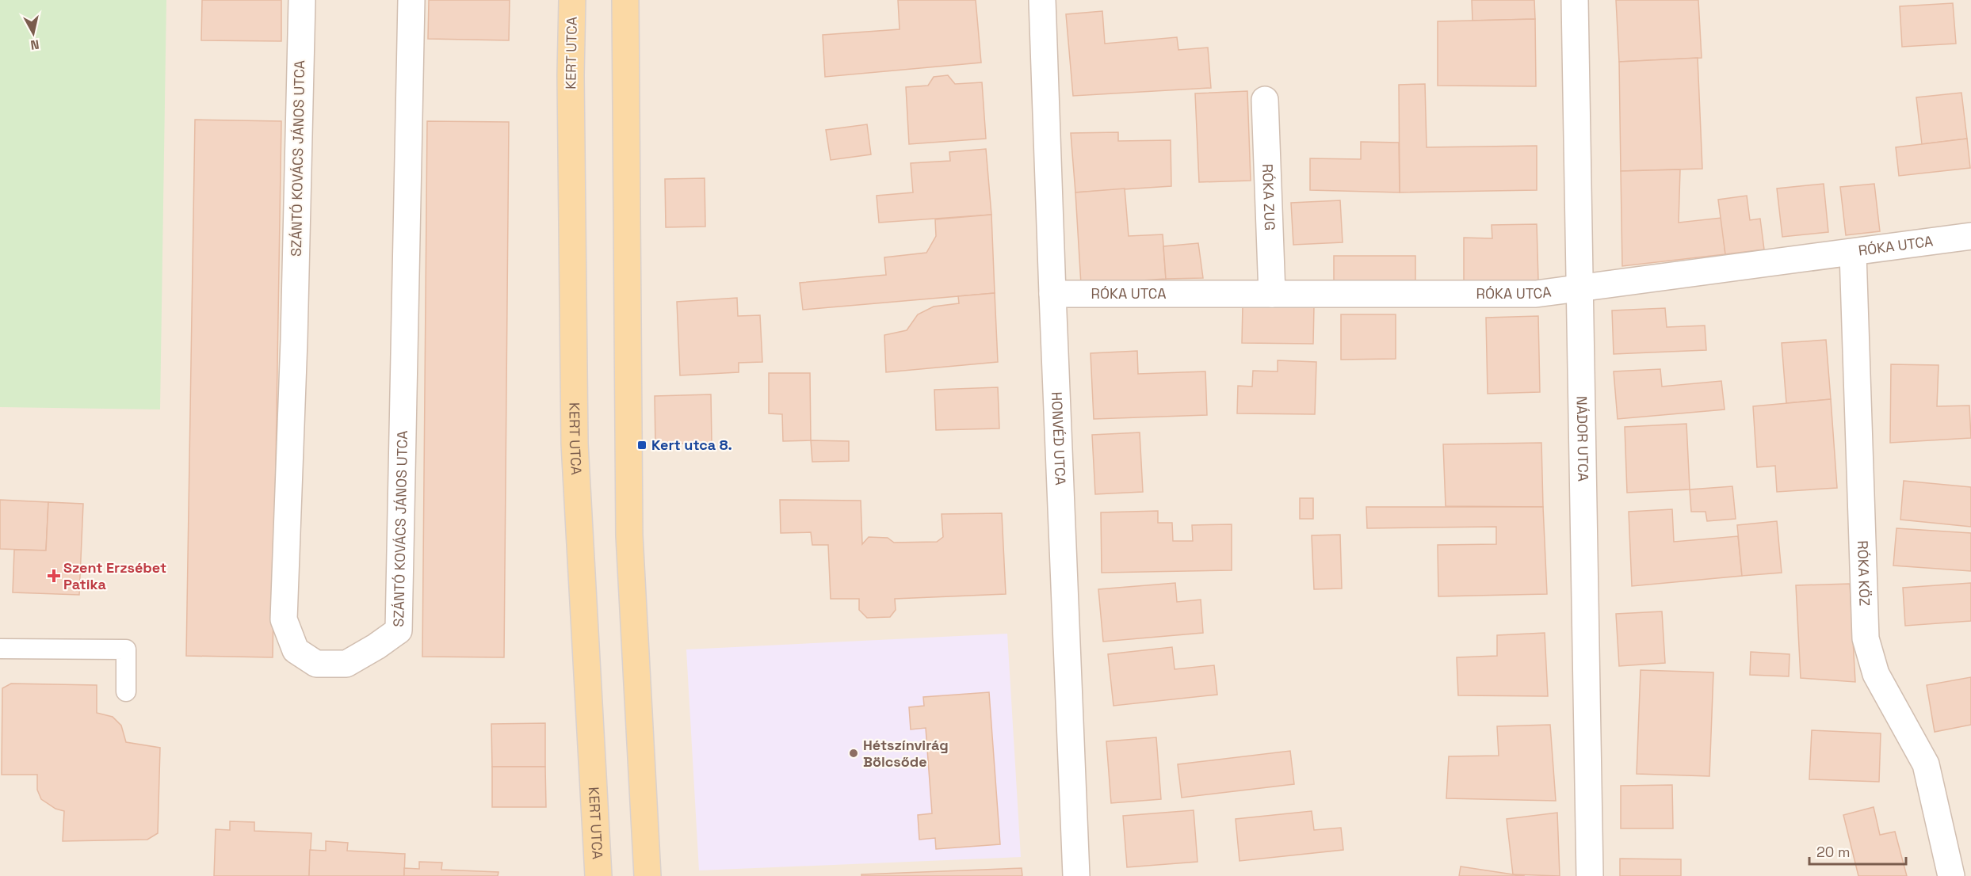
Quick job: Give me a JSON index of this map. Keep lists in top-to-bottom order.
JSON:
{
  "streets": {
    "main road": ["KERT UTCA"],
    "street": [
      "SZÁNTÓ KOVÁCS JÁNOS UTCA",
      "RÓKA ZUG",
      "RÓKA UTCA",
      "HONVÉD UTCA",
      "NÁDOR UTCA",
      "RÓKA KÖZ"
    ]
  },
  "crossings": [
    ["RÓKA ZUG", "RÓKA UTCA"],
    ["RÓKA UTCA", "HONVÉD UTCA"],
    ["RÓKA UTCA", "NÁDOR UTCA"],
    ["RÓKA UTCA", "RÓKA KÖZ"]
  ],
  "places": {
    "transit": ["Kert utca 8."],
    "health": ["Szent Erzsébet Patika"],
    "other": ["Hétszínvirág Bölcsőde"]
  },
  "scale_bar": "20 m",
  "north": "bottom"
}
